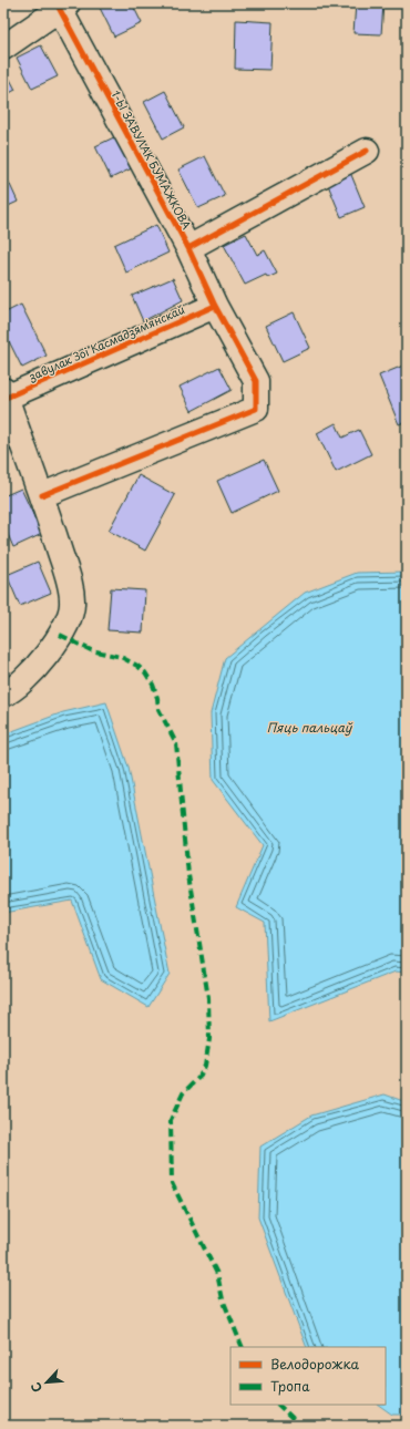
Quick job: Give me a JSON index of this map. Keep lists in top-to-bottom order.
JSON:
{
  "streets": {
    "street": ["1-Ы ЗАВУЛАК БУМАЖКОВА", "завулак Зоі Касмадзямʼянскай"]
  },
  "crossings": [
    ["1-Ы ЗАВУЛАК БУМАЖКОВА", "завулак Зоі Касмадзямʼянскай"]
  ],
  "water": ["Пяць пальцаў"],
  "legend": ["Велодорожка", "Тропа"],
  "north": "bottom left"
}
